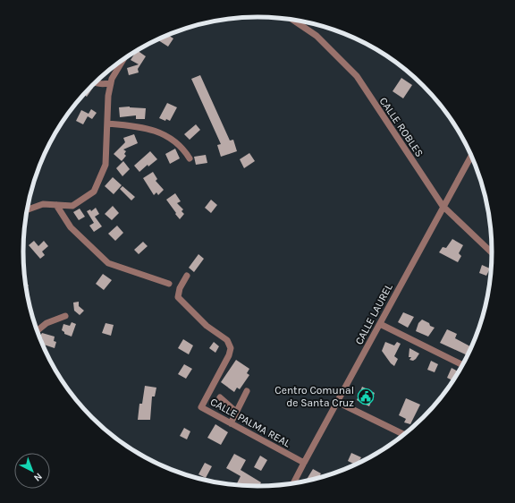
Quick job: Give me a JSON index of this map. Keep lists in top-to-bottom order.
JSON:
{
  "streets": {
    "street": ["CALLE ROBLES", "CALLE LAUREL", "CALLE PALMA REAL"]
  },
  "crossings": [
    ["CALLE ROBLES", "CALLE LAUREL"],
    ["CALLE LAUREL", "CALLE PALMA REAL"]
  ],
  "places": {
    "public building": ["Centro Comunal de Santa Cruz"]
  },
  "north": "bottom right"
}
